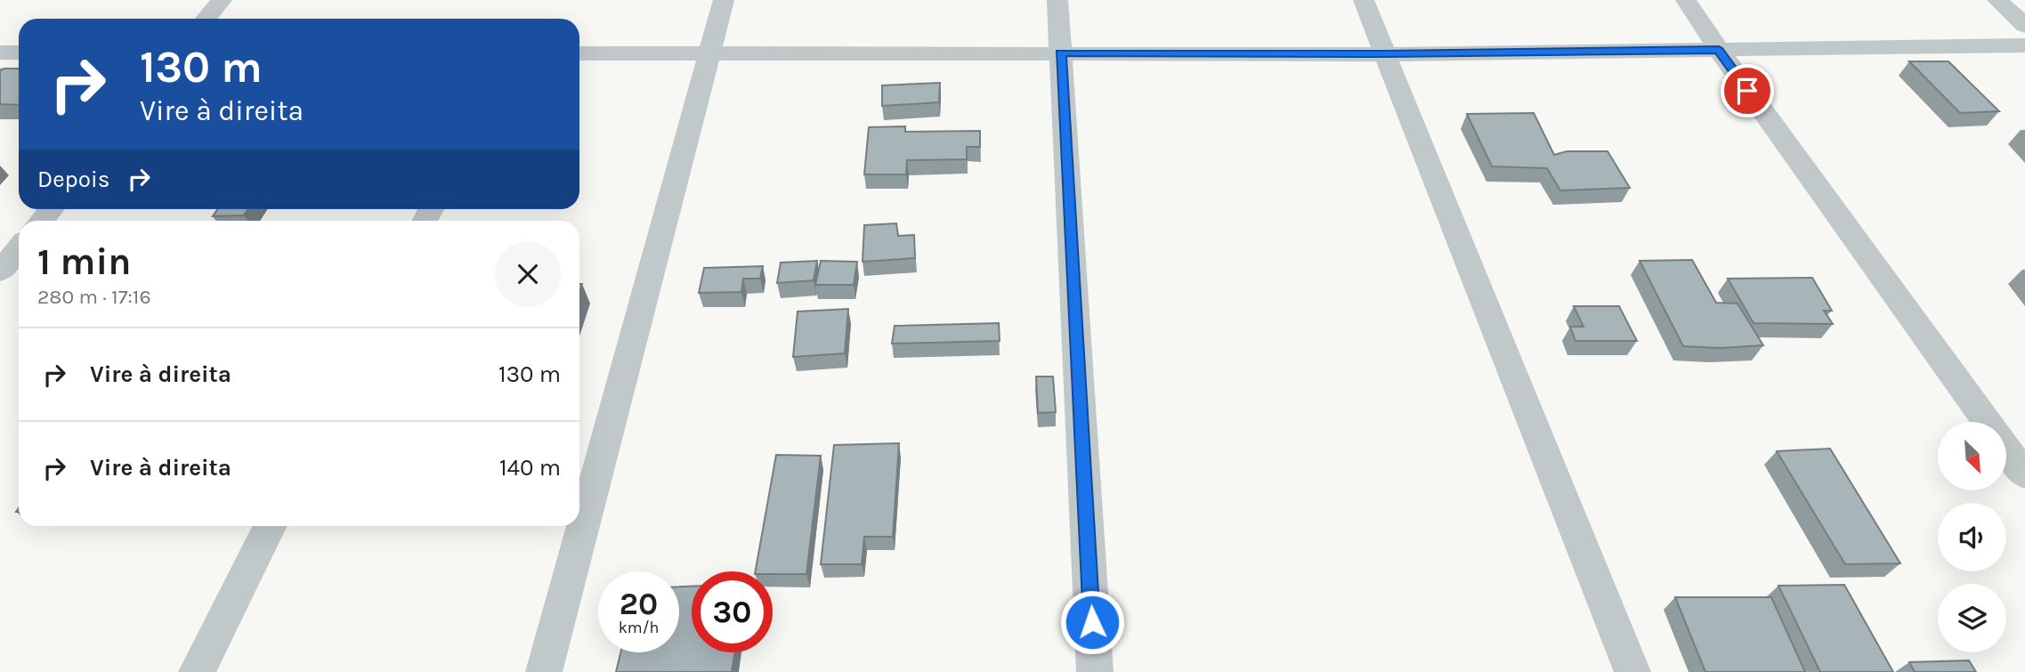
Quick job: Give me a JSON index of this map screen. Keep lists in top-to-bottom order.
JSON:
{
  "north": "bottom right",
  "page": {
    "turn": ["130 m", "Vire à direita"],
    "then": "Depois",
    "heading": ["1 min", "280 m · 17:16"],
    "list": [
      {
        "name": "Vire à direita",
        "value": "130 m"
      },
      {
        "name": "Vire à direita",
        "value": "140 m"
      }
    ],
    "speed": "20 km/h",
    "limit": "30"
  }
}
